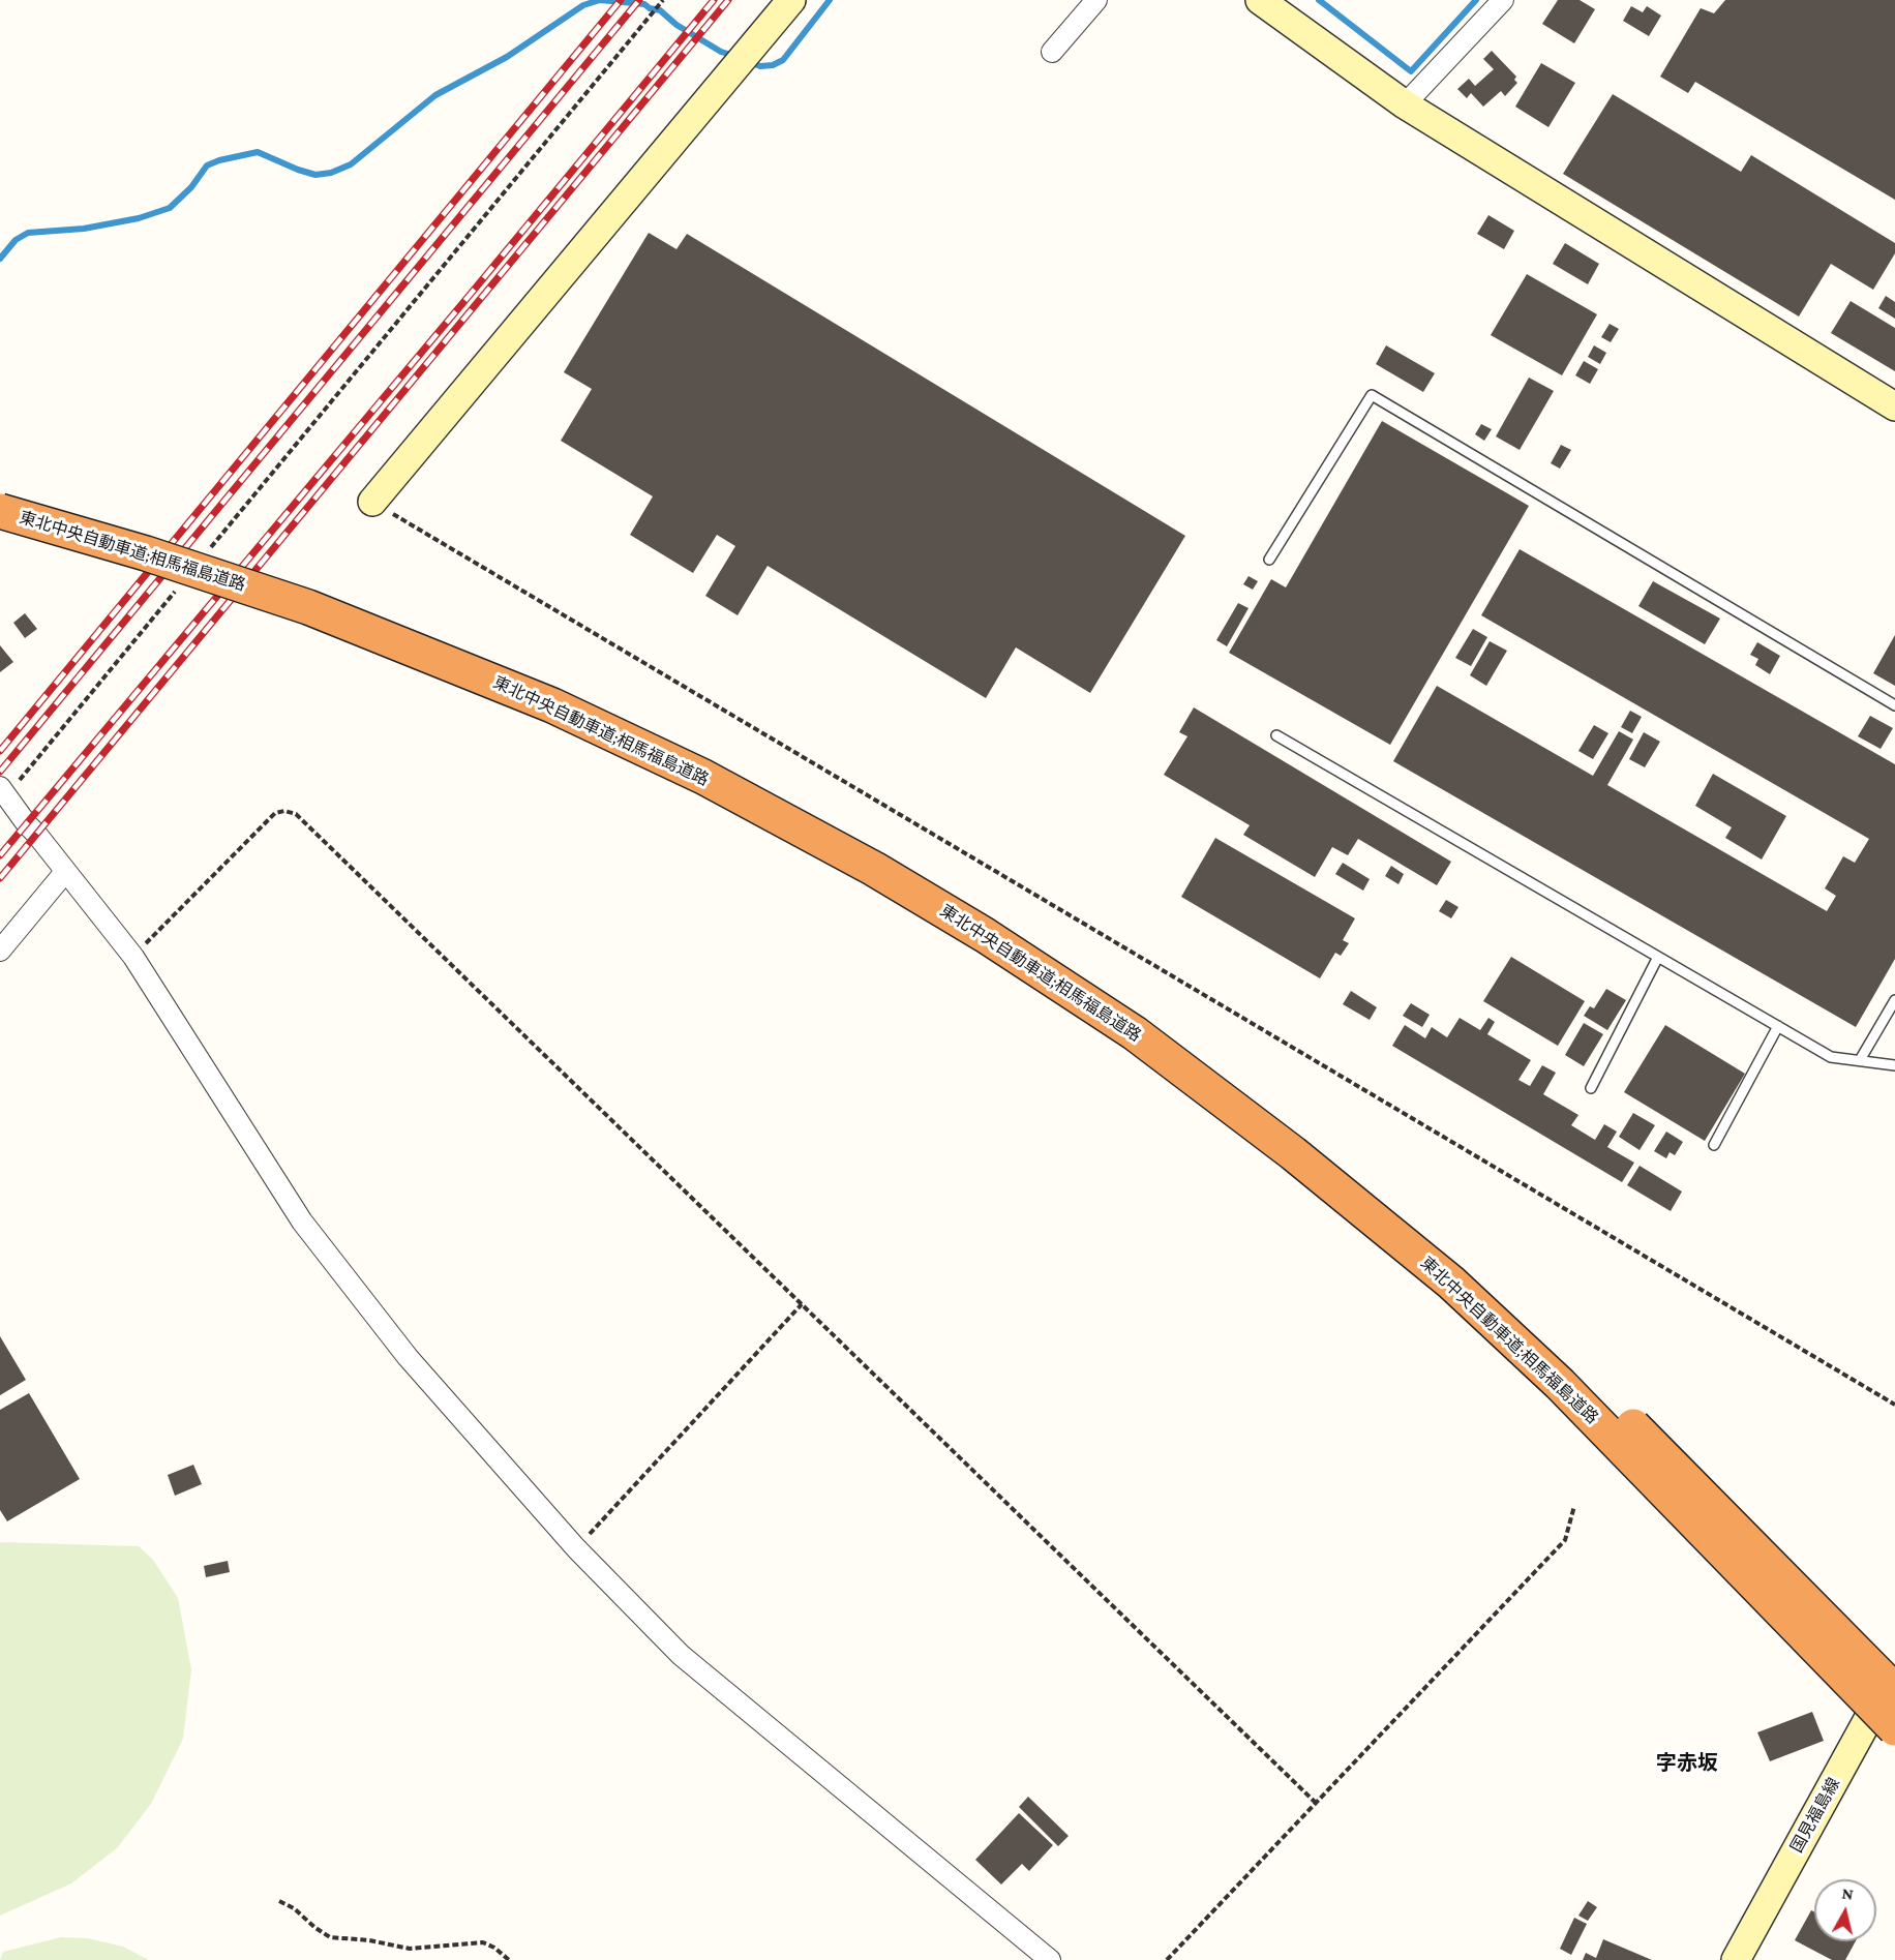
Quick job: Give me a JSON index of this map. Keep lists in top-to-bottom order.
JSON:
{
  "streets": {
    "highway": ["東北中央自動車道;相馬福島道路"],
    "street": ["国見福島線"]
  },
  "districts": ["字赤坂"],
  "north": "top"
}
